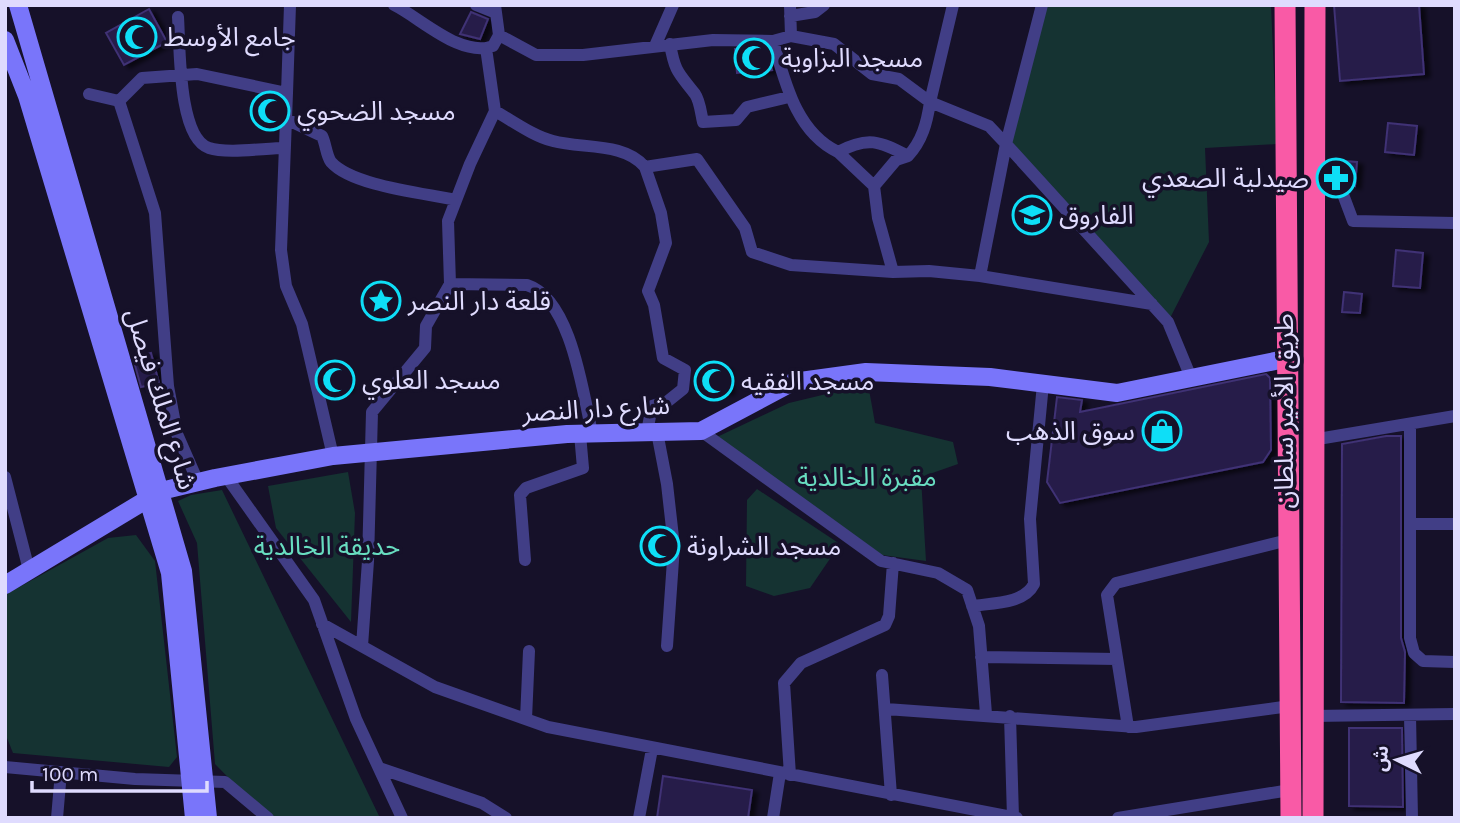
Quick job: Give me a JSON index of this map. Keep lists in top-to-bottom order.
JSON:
{
  "streets": {
    "highway": ["طريق الأمير سلطان"],
    "street": ["شارع الملك فيصل", "شارع دار النصر"]
  },
  "crossings": [
    ["شارع الملك فيصل", "شارع دار النصر"],
    ["شارع دار النصر", "طريق الأمير سلطان"]
  ],
  "parks": ["مقبرة الخالدية", "حديقة الخالدية"],
  "places": {
    "mosque": [
      "جامع الأوسط",
      "مسجد البزاوية",
      "مسجد الضحوي",
      "مسجد العلوي",
      "مسجد الفقيه",
      "مسجد الشراونة"
    ],
    "pharmacy": ["صيدلية الصعدي"],
    "school or university": ["الفاروق"],
    "place": ["قلعة دار النصر"],
    "shop": ["سوق الذهب"]
  },
  "scale_bar": "100 m",
  "north": "left"
}
